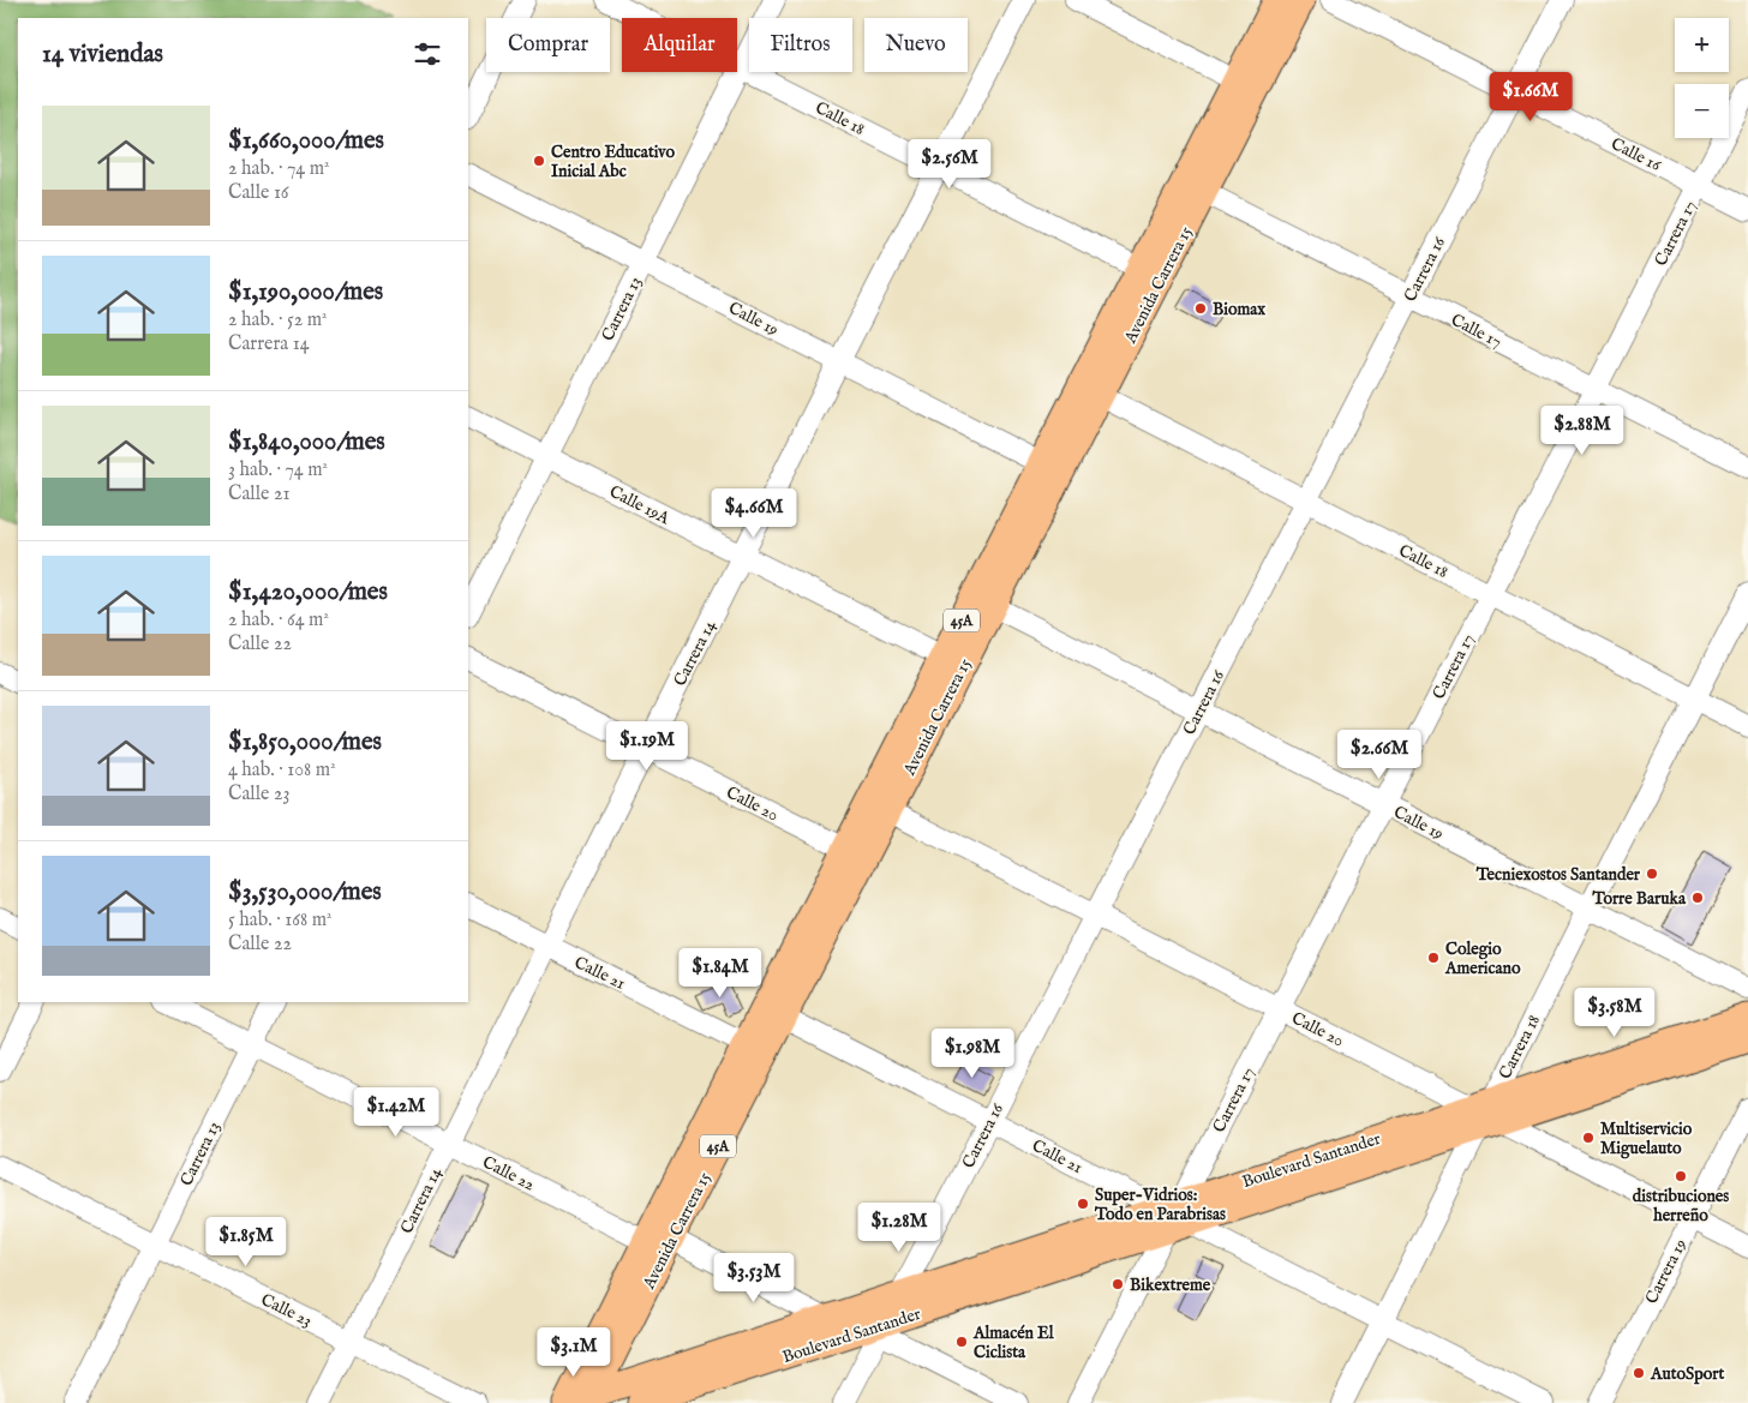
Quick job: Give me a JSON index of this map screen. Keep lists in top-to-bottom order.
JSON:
{
  "streets": {
    "main road": ["Avenida Carrera 15", "45A", "Boulevard Santander"],
    "street": [
      "Calle 18",
      "Calle 16",
      "Carrera 17",
      "Carrera 16",
      "Carrera 13",
      "Calle 19",
      "Calle 17",
      "Calle 19A",
      "Carrera 14",
      "Calle 20",
      "Calle 21",
      "Carrera 18",
      "Calle 22",
      "Carrera 19",
      "Calle 23"
    ]
  },
  "crossings": [
    ["Calle 18", "Carrera 17"],
    ["Calle 18", "Carrera 16"],
    ["Calle 18", "Avenida Carrera 15"],
    ["Calle 18", "Carrera 13"],
    ["Calle 18", "Carrera 14"],
    ["Calle 18", "Carrera 18"],
    ["Calle 16", "Carrera 17"],
    ["Calle 16", "Carrera 16"],
    ["Carrera 17", "Calle 19"],
    ["Carrera 17", "Calle 17"],
    ["Carrera 17", "Calle 20"],
    ["Carrera 17", "Calle 21"],
    ["Carrera 17", "Boulevard Santander"],
    ["Carrera 16", "Calle 19"],
    ["Carrera 16", "Calle 17"],
    ["Carrera 16", "Calle 20"],
    ["Carrera 16", "Calle 21"],
    ["Carrera 16", "Boulevard Santander"],
    ["Avenida Carrera 15", "Calle 19"],
    ["Avenida Carrera 15", "Calle 17"],
    ["Avenida Carrera 15", "Calle 19A"],
    ["Avenida Carrera 15", "Calle 20"],
    ["Avenida Carrera 15", "Calle 21"],
    ["Avenida Carrera 15", "Boulevard Santander"],
    ["Avenida Carrera 15", "Calle 22"],
    ["Carrera 13", "Calle 19"],
    ["Carrera 13", "Calle 19A"],
    ["Carrera 13", "Calle 22"],
    ["Carrera 13", "Calle 23"],
    ["Calle 19", "Carrera 14"],
    ["Calle 19", "Carrera 18"],
    ["Calle 19A", "Carrera 14"],
    ["Carrera 14", "Calle 20"],
    ["Carrera 14", "Calle 21"],
    ["Carrera 14", "Calle 22"],
    ["Carrera 14", "Calle 23"],
    ["Calle 20", "Carrera 18"],
    ["Calle 20", "Boulevard Santander"],
    ["Calle 20", "Carrera 19"],
    ["Calle 21", "Carrera 18"],
    ["Calle 21", "Boulevard Santander"],
    ["Carrera 18", "Boulevard Santander"]
  ],
  "places": [
    "Centro Educativo Inicial Abc",
    "Biomax",
    "Tecniexostos Santander",
    "Torre Baruka",
    "Colegio Americano",
    "Multiservicio Miguelauto",
    "distribuciones herreño",
    "Super-Vidrios: Todo en Parabrisas",
    "Bikextreme",
    "Almacén El Ciclista",
    "AutoSport"
  ],
  "page": {
    "map_buttons": ["+", "−"],
    "chip": [
      "Comprar",
      "Alquilar",
      "Filtros",
      "Nuevo"
    ],
    "heading": "14 viviendas",
    "price": [
      "$1.66M",
      "$2.56M",
      "$2.88M",
      "$4.66M",
      "$1.19M",
      "$2.66M",
      "$1.84M",
      "$3.58M",
      "$1.98M",
      "$1.42M",
      "$1.28M",
      "$1.85M",
      "$3.53M",
      "$3.1M"
    ],
    "list": [
      {
        "name": "$1,660,000/mes",
        "note": "2 hab. · 74 m² · Calle 16"
      },
      {
        "name": "$1,190,000/mes",
        "note": "2 hab. · 52 m² · Carrera 14"
      },
      {
        "name": "$1,840,000/mes",
        "note": "3 hab. · 74 m² · Calle 21"
      },
      {
        "name": "$1,420,000/mes",
        "note": "2 hab. · 64 m² · Calle 22"
      },
      {
        "name": "$1,850,000/mes",
        "note": "4 hab. · 108 m² · Calle 23"
      },
      {
        "name": "$3,530,000/mes",
        "note": "5 hab. · 168 m² · Calle 22"
      }
    ]
  }
}
